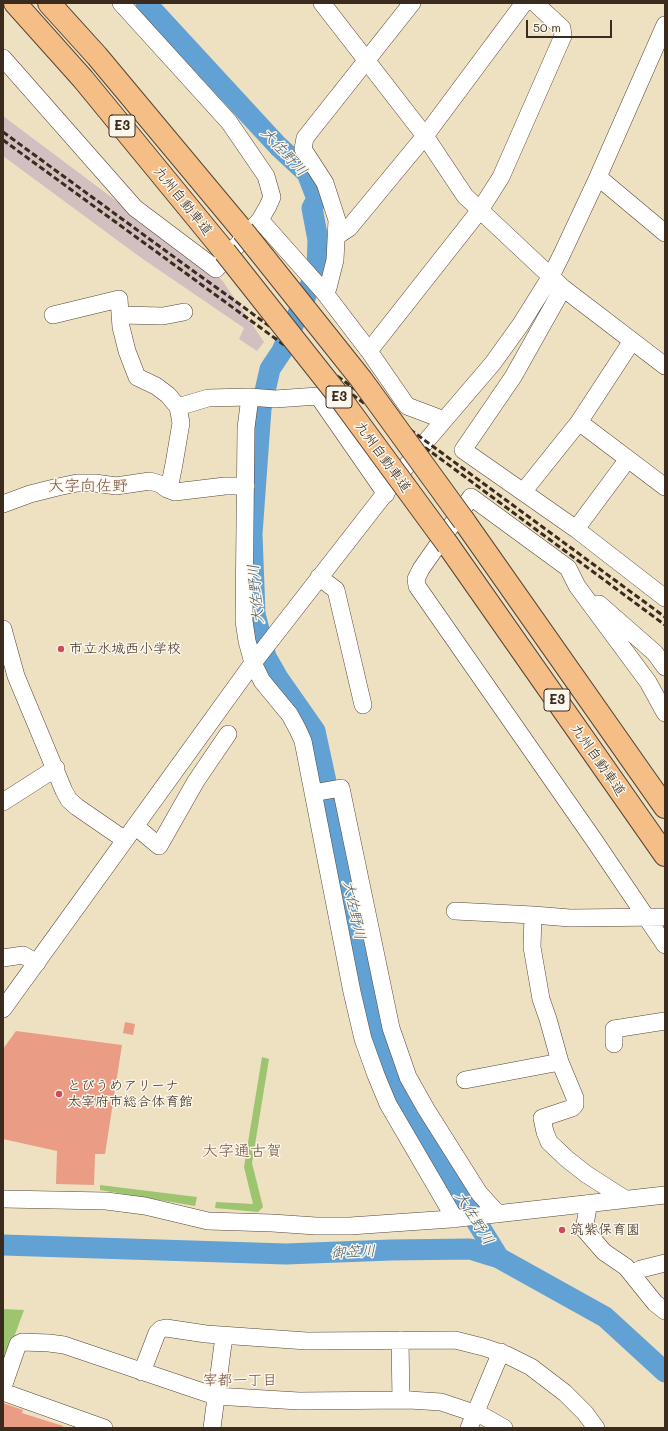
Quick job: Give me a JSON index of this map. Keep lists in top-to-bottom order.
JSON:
{
  "streets": {
    "highway": ["E3", "九州自動車道"]
  },
  "districts": ["大字向佐野", "大字通古賀", "宰都一丁目"],
  "water": ["大佐野川", "御笠川"],
  "places": ["市立水城西小学校", "とびうめアリーナ 太宰府市総合体育館", "筑紫保育園"],
  "scale_bar": "50 m"
}
